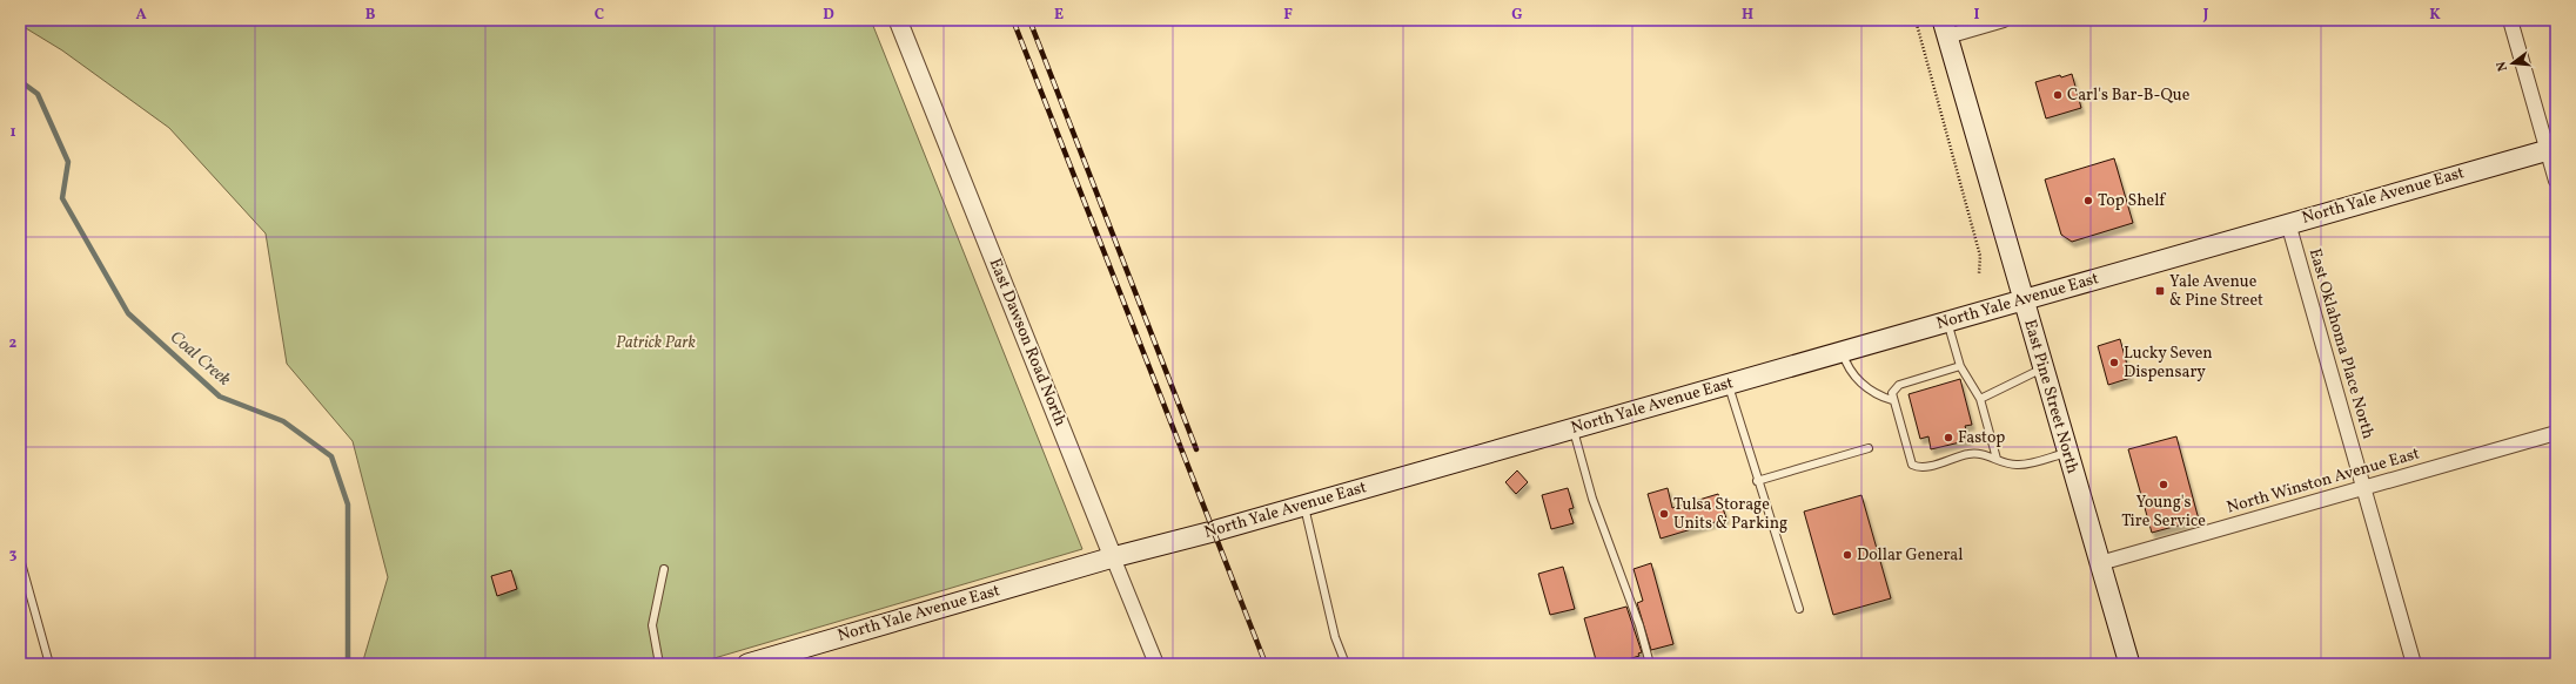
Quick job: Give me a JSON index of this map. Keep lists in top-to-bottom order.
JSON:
{
  "streets": {
    "main road": ["North Yale Avenue East", "East Pine Street North"],
    "street": ["East Dawson Road North", "East Oklahoma Place North", "North Winston Avenue East"]
  },
  "crossings": [
    ["North Yale Avenue East", "East Dawson Road North"],
    ["North Yale Avenue East", "East Oklahoma Place North"],
    ["North Yale Avenue East", "East Pine Street North"],
    ["East Oklahoma Place North", "North Winston Avenue East"],
    ["East Pine Street North", "North Winston Avenue East"]
  ],
  "water": ["Coal Creek"],
  "parks": ["Patrick Park"],
  "places": {
    "other": [
      "Carl's Bar-B-Que",
      "Top Shelf",
      "Lucky Seven Dispensary",
      "Fastop",
      "Young's Tire Service",
      "Tulsa Storage Units & Parking",
      "Dollar General"
    ],
    "transit": ["Yale Avenue & Pine Street"]
  },
  "north": "left",
  "grid": {
    "columns": [
      "A",
      "B",
      "C",
      "D",
      "E",
      "F",
      "G",
      "H",
      "I",
      "J",
      "K"
    ],
    "rows": ["1", "2", "3"]
  }
}
